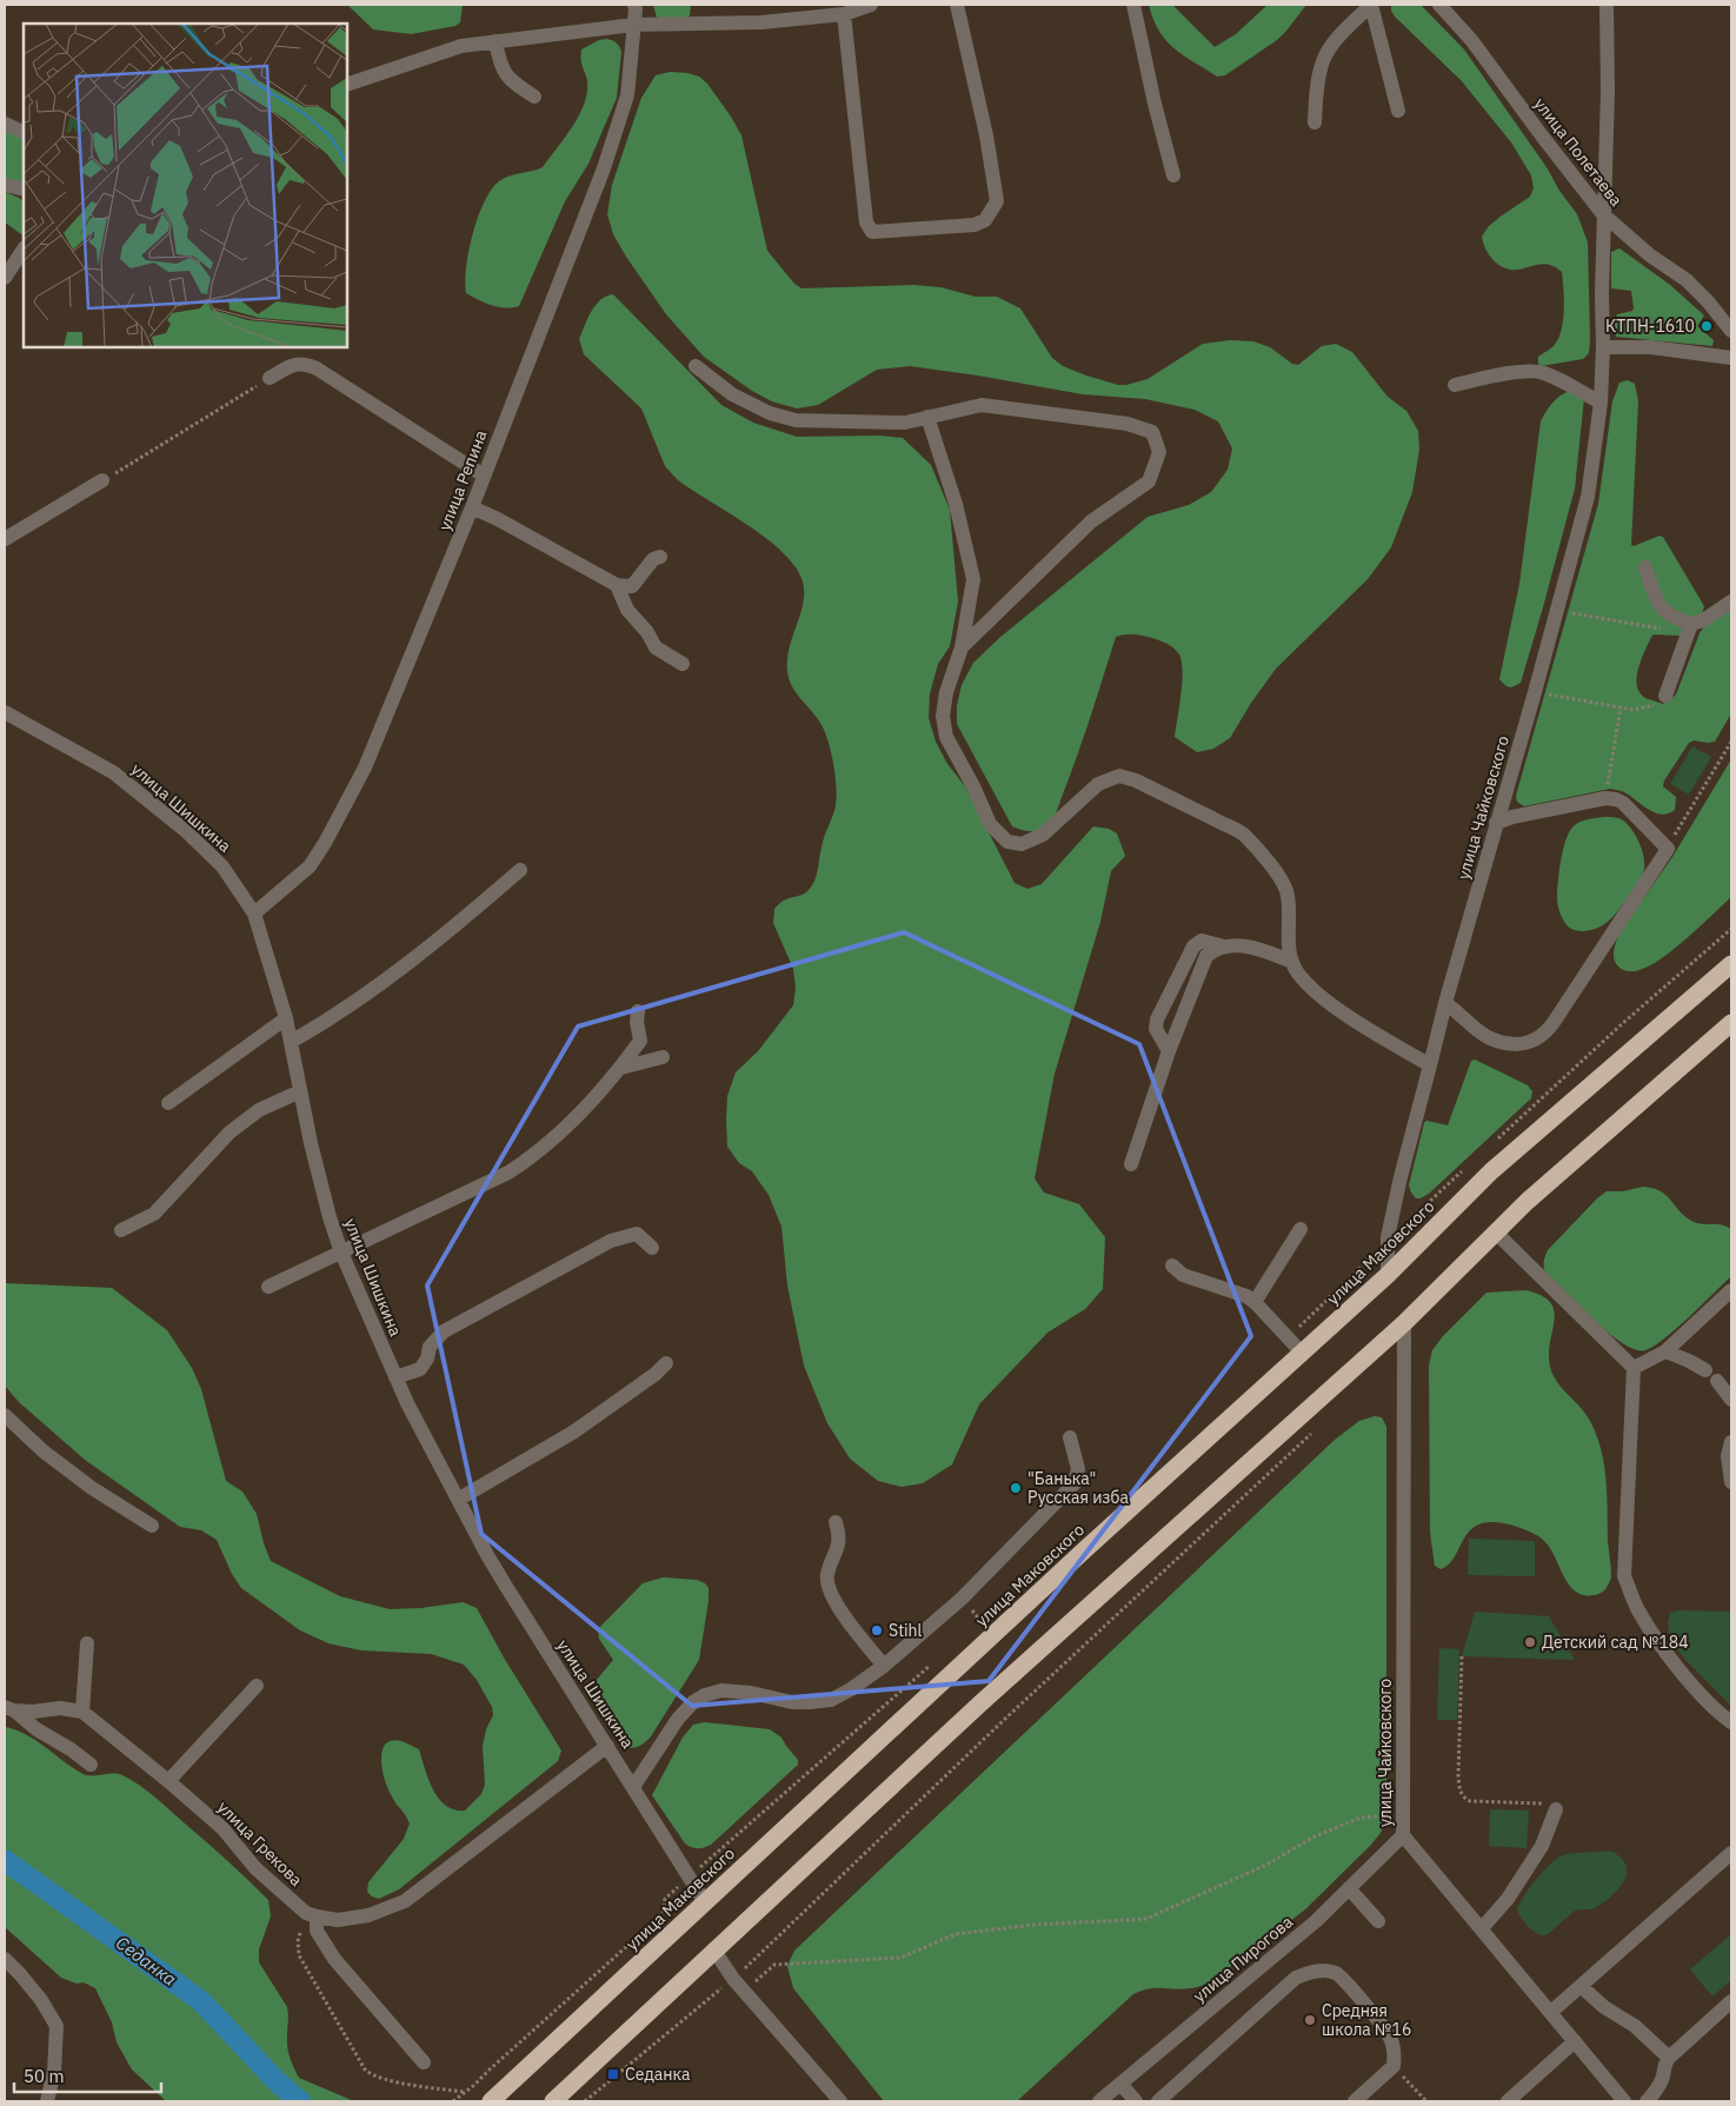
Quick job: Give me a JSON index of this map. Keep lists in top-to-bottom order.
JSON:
{
  "streets": {
    "highway": ["улица Маковского"],
    "street": [
      "улица Полетаева",
      "улица Репина",
      "улица Шишкина",
      "улица Чайковского",
      "улица Грекова",
      "улица Пирогова"
    ]
  },
  "crossings": [
    ["улица Полетаева", "улица Чайковского"],
    ["улица Репина", "улица Шишкина"],
    ["улица Шишкина", "улица Маковского"],
    ["улица Чайковского", "улица Маковского"],
    ["улица Чайковского", "улица Пирогова"]
  ],
  "water": ["Седанка"],
  "places": {
    "other": [
      "КТПН-1610",
      "\"Банька\" Русская изба",
      "Stihl",
      "Детский сад №184",
      "Средняя школа №16"
    ],
    "transit": ["Седанка"]
  },
  "scale_bar": "50 m"
}
